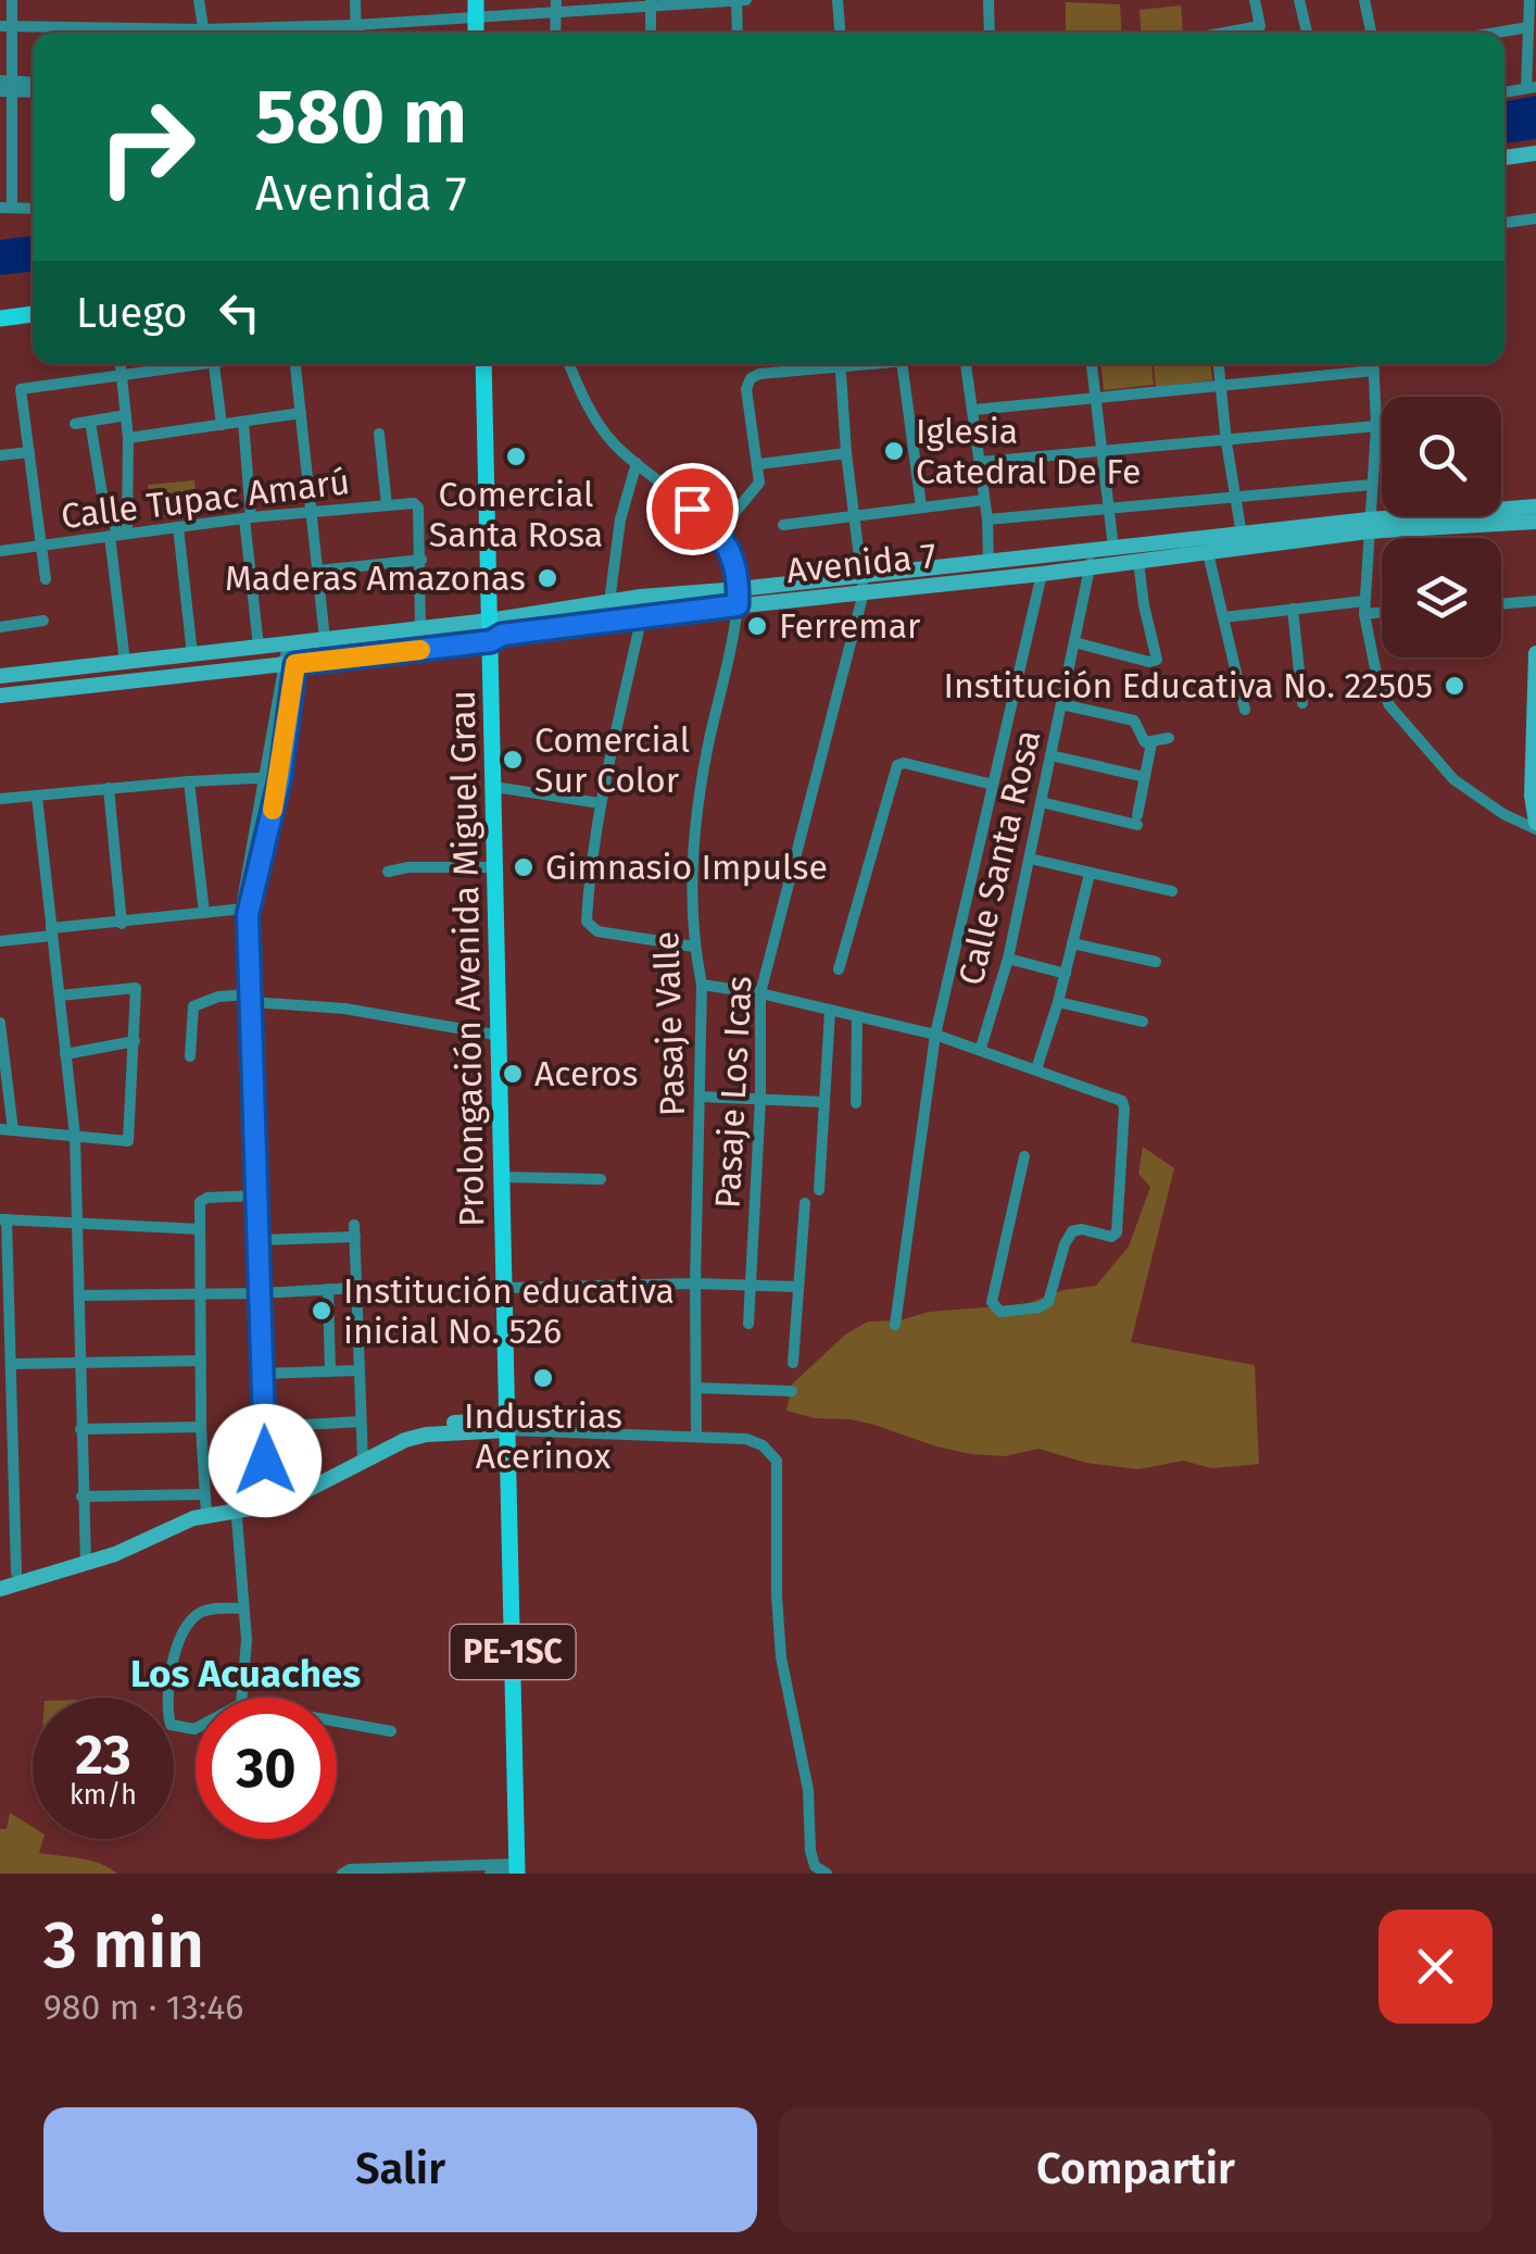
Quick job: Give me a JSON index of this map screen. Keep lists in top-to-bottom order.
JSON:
{
  "streets": {
    "main road": ["Prolongación Avenida Miguel Grau", "PE-1SC"],
    "street": [
      "Calle Tupac Amarú",
      "Avenida 7",
      "Calle Santa Rosa",
      "Pasaje Valle",
      "Pasaje Los Icas"
    ]
  },
  "crossings": [
    ["Avenida 7", "Calle Santa Rosa"],
    ["Avenida 7", "Prolongación Avenida Miguel Grau"],
    ["Avenida 7", "Pasaje Valle"],
    ["Avenida 7", "Pasaje Los Icas"],
    ["Prolongación Avenida Miguel Grau", "PE-1SC"]
  ],
  "districts": ["Los Acuaches"],
  "places": [
    "Iglesia Catedral De Fe",
    "Comercial Santa Rosa",
    "Maderas Amazonas",
    "Ferremar",
    "Institución Educativa No. 22505",
    "Comercial Sur Color",
    "Gimnasio Impulse",
    "Aceros",
    "Institución educativa inicial No. 526",
    "Industrias Acerinox"
  ],
  "page": {
    "turn": ["580 m", "Avenida 7"],
    "then": "Luego",
    "speed": "23 km/h",
    "limit": "30",
    "heading": ["3 min", "980 m · 13:46"],
    "buttons": ["Salir", "Compartir"]
  }
}
